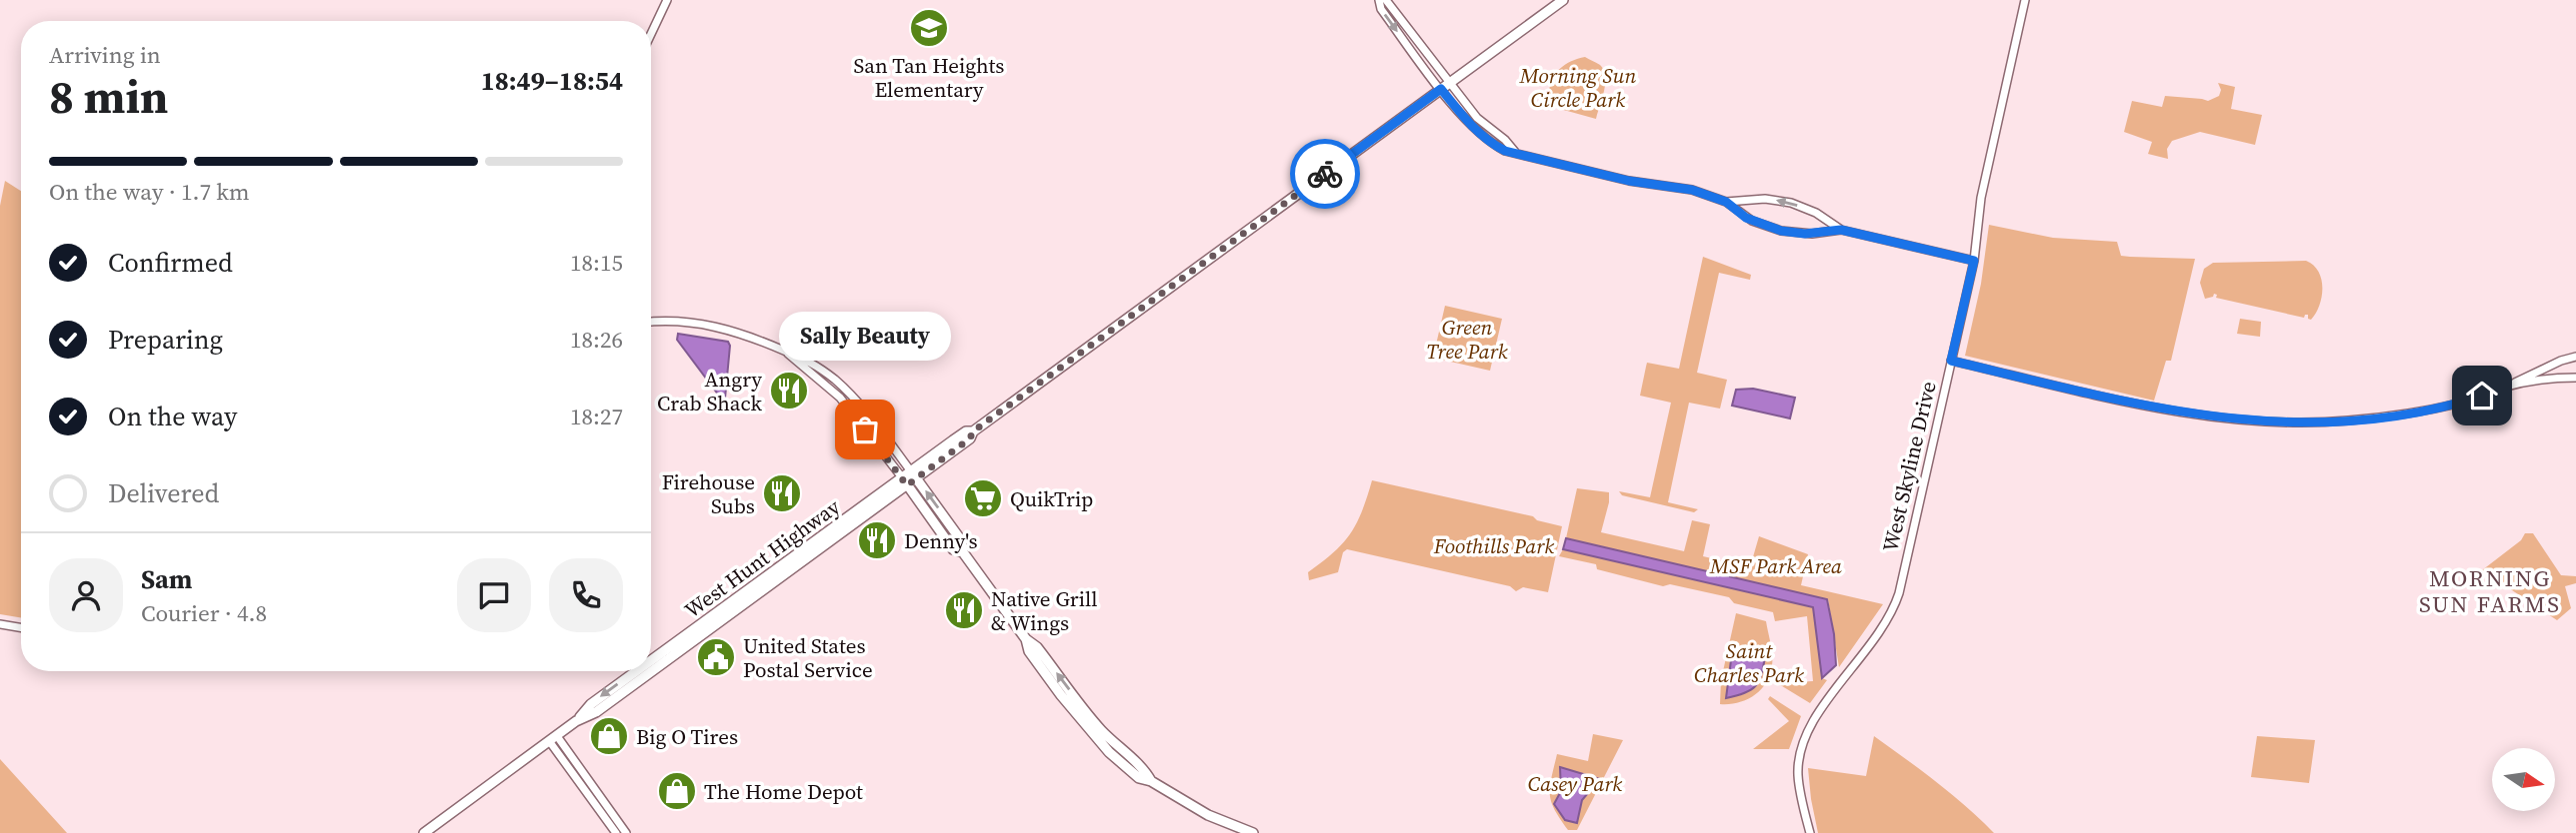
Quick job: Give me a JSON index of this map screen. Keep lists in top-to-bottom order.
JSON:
{
  "streets": {
    "main road": ["West Hunt Highway"],
    "street": ["West Skyline Drive"]
  },
  "districts": ["MORNING SUN FARMS"],
  "parks": [
    "Morning Sun Circle Park",
    "Green Tree Park",
    "Foothills Park",
    "MSF Park Area",
    "Saint Charles Park",
    "Casey Park"
  ],
  "places": {
    "school or university": ["San Tan Heights Elementary"],
    "restaurant": [
      "Angry Crab Shack",
      "Firehouse Subs",
      "Denny's",
      "Native Grill & Wings"
    ],
    "other": ["Sally Beauty"],
    "supermarket": ["QuikTrip"],
    "public building": ["United States Postal Service"],
    "shop": ["Big O Tires", "The Home Depot"]
  },
  "north": "right",
  "page": {
    "heading": ["8 min", "Arriving in", "18:49–18:54"],
    "panel": ["Sam", "Courier · 4.8"],
    "bar": "On the way · 1.7 km",
    "list": [
      ["Confirmed", "18:15"],
      ["Preparing", "18:26"],
      ["On the way", "18:27"],
      "Delivered"
    ],
    "bubble": "Sally Beauty"
  }
}
